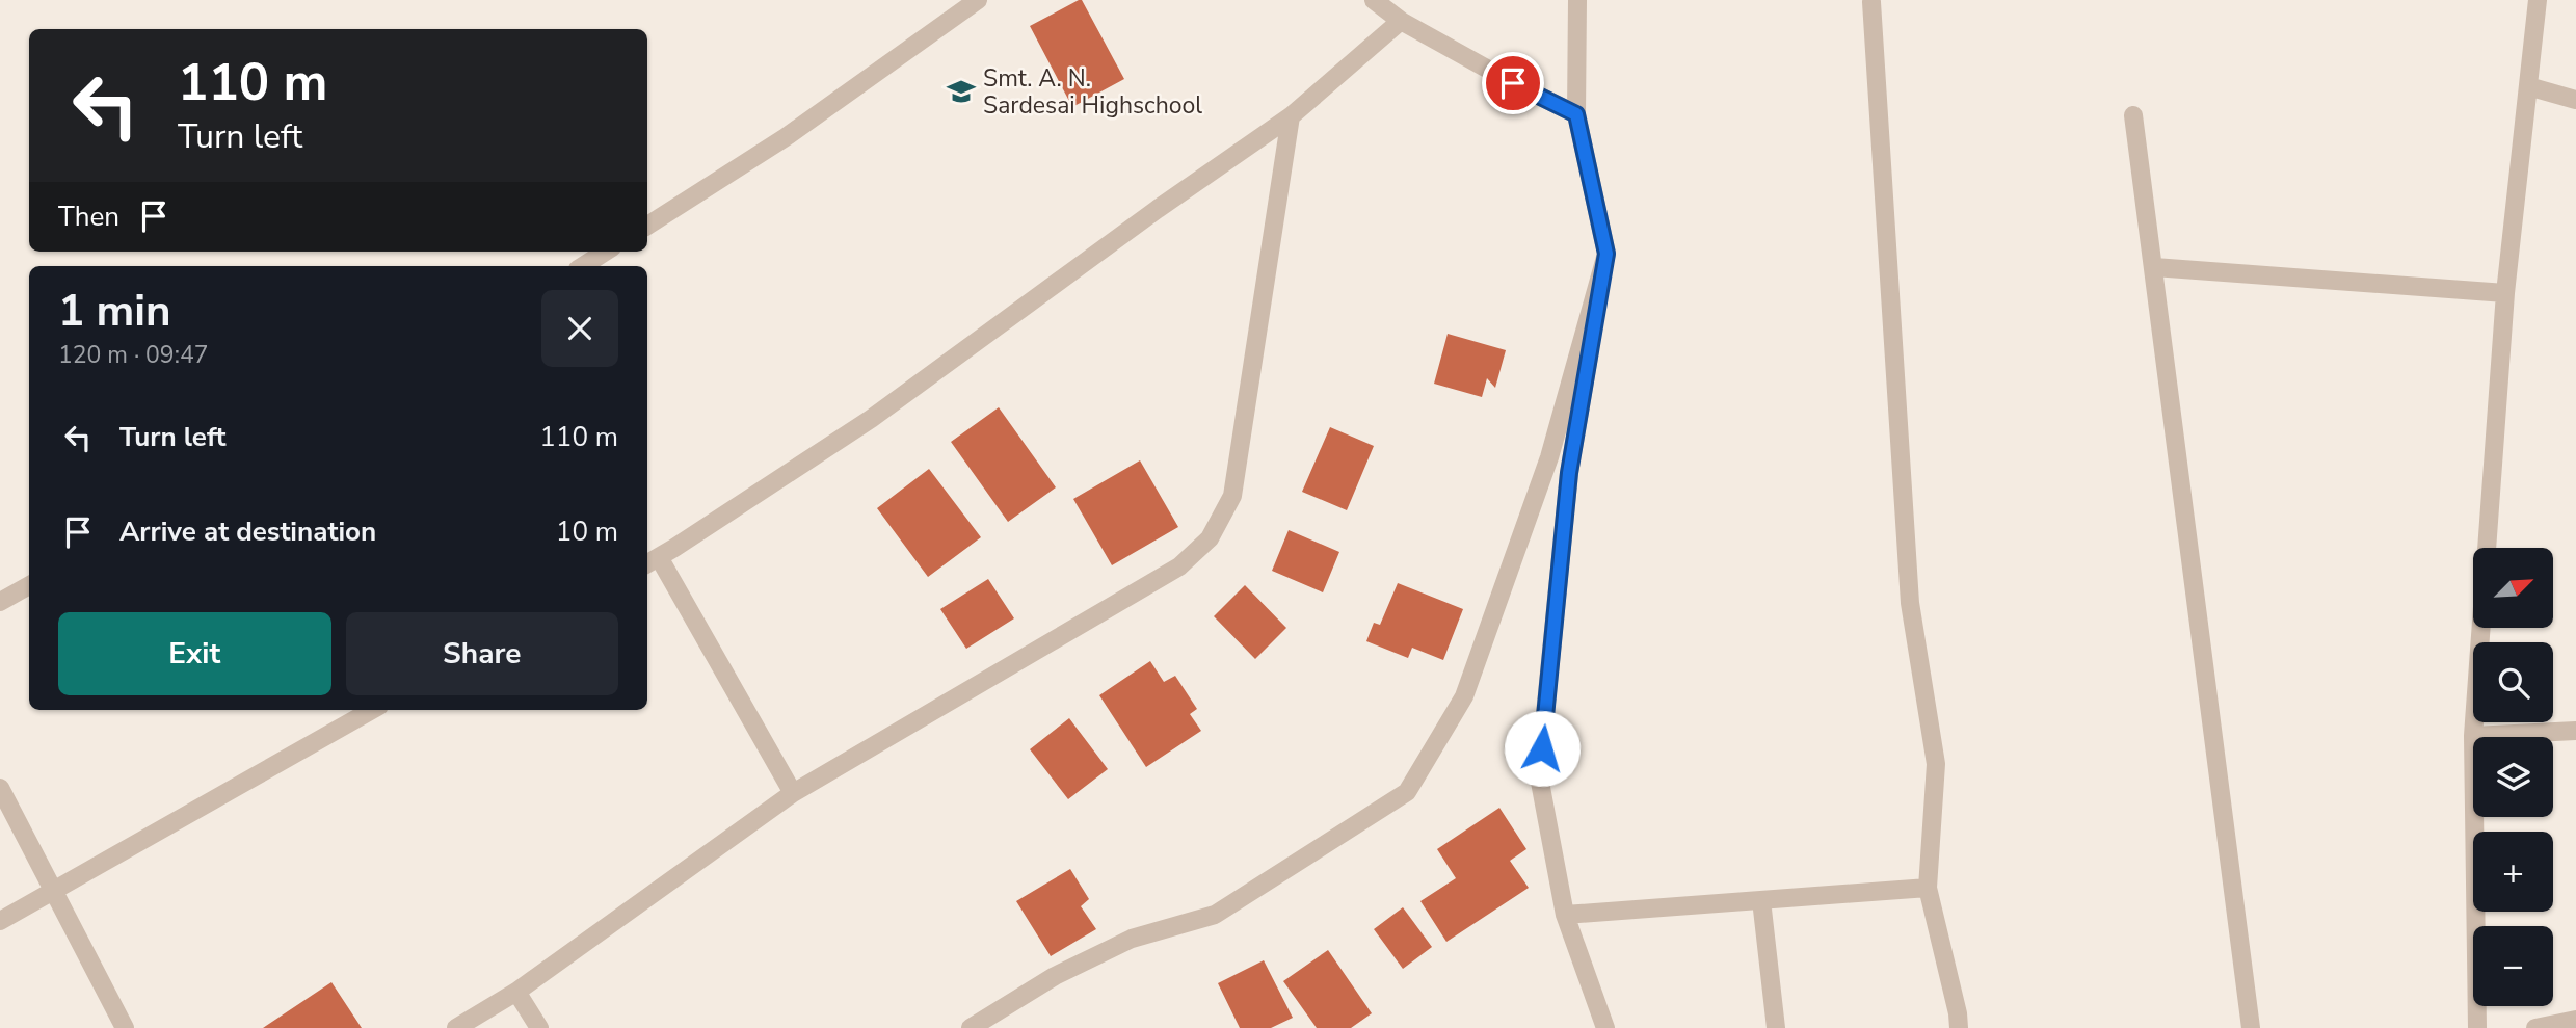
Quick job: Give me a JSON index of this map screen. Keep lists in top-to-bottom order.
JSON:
{
  "places": {
    "school or university": ["Smt. A. N. Sardesai Highschool"]
  },
  "north": "top right",
  "page": {
    "turn": ["110 m", "Turn left"],
    "then": "Then",
    "heading": ["1 min", "120 m · 09:47"],
    "list": [
      {
        "name": "Turn left",
        "value": "110 m"
      },
      {
        "name": "Arrive at destination",
        "value": "10 m"
      }
    ],
    "map_buttons": ["+", "−"],
    "buttons": ["Exit", "Share"]
  }
}
